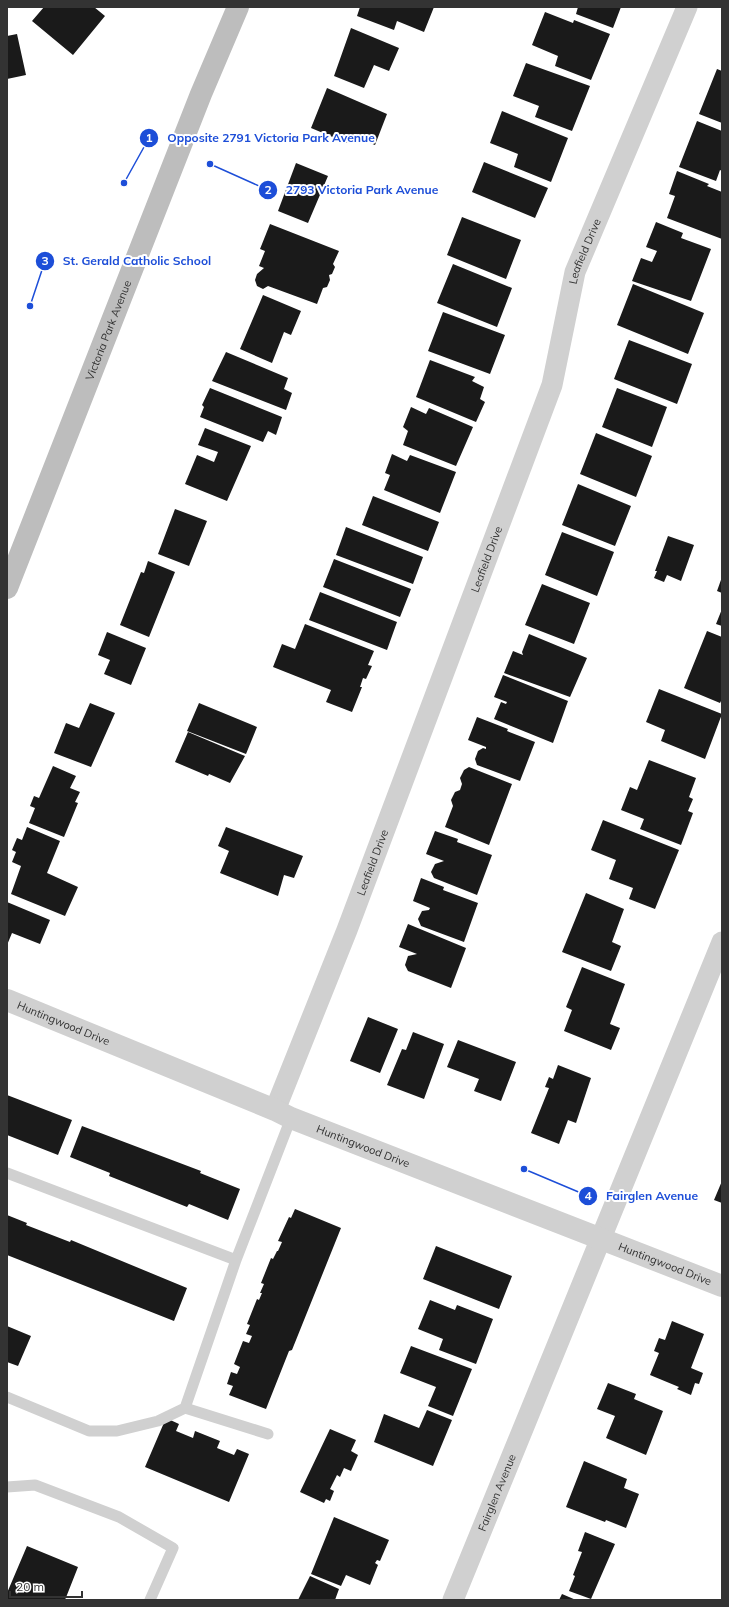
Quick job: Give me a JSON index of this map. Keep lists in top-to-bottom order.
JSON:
{
  "streets": {
    "main road": ["Victoria Park Avenue"],
    "street": ["Leafield Drive", "Huntingwood Drive", "Fairglen Avenue"]
  },
  "crossings": [
    ["Leafield Drive", "Huntingwood Drive"],
    ["Huntingwood Drive", "Fairglen Avenue"]
  ],
  "places": [
    "2793 Victoria Park Avenue",
    "Opposite 2791 Victoria Park Avenue",
    "St. Gerald Catholic School",
    "Fairglen Avenue"
  ],
  "scale_bar": "20 m"
}
